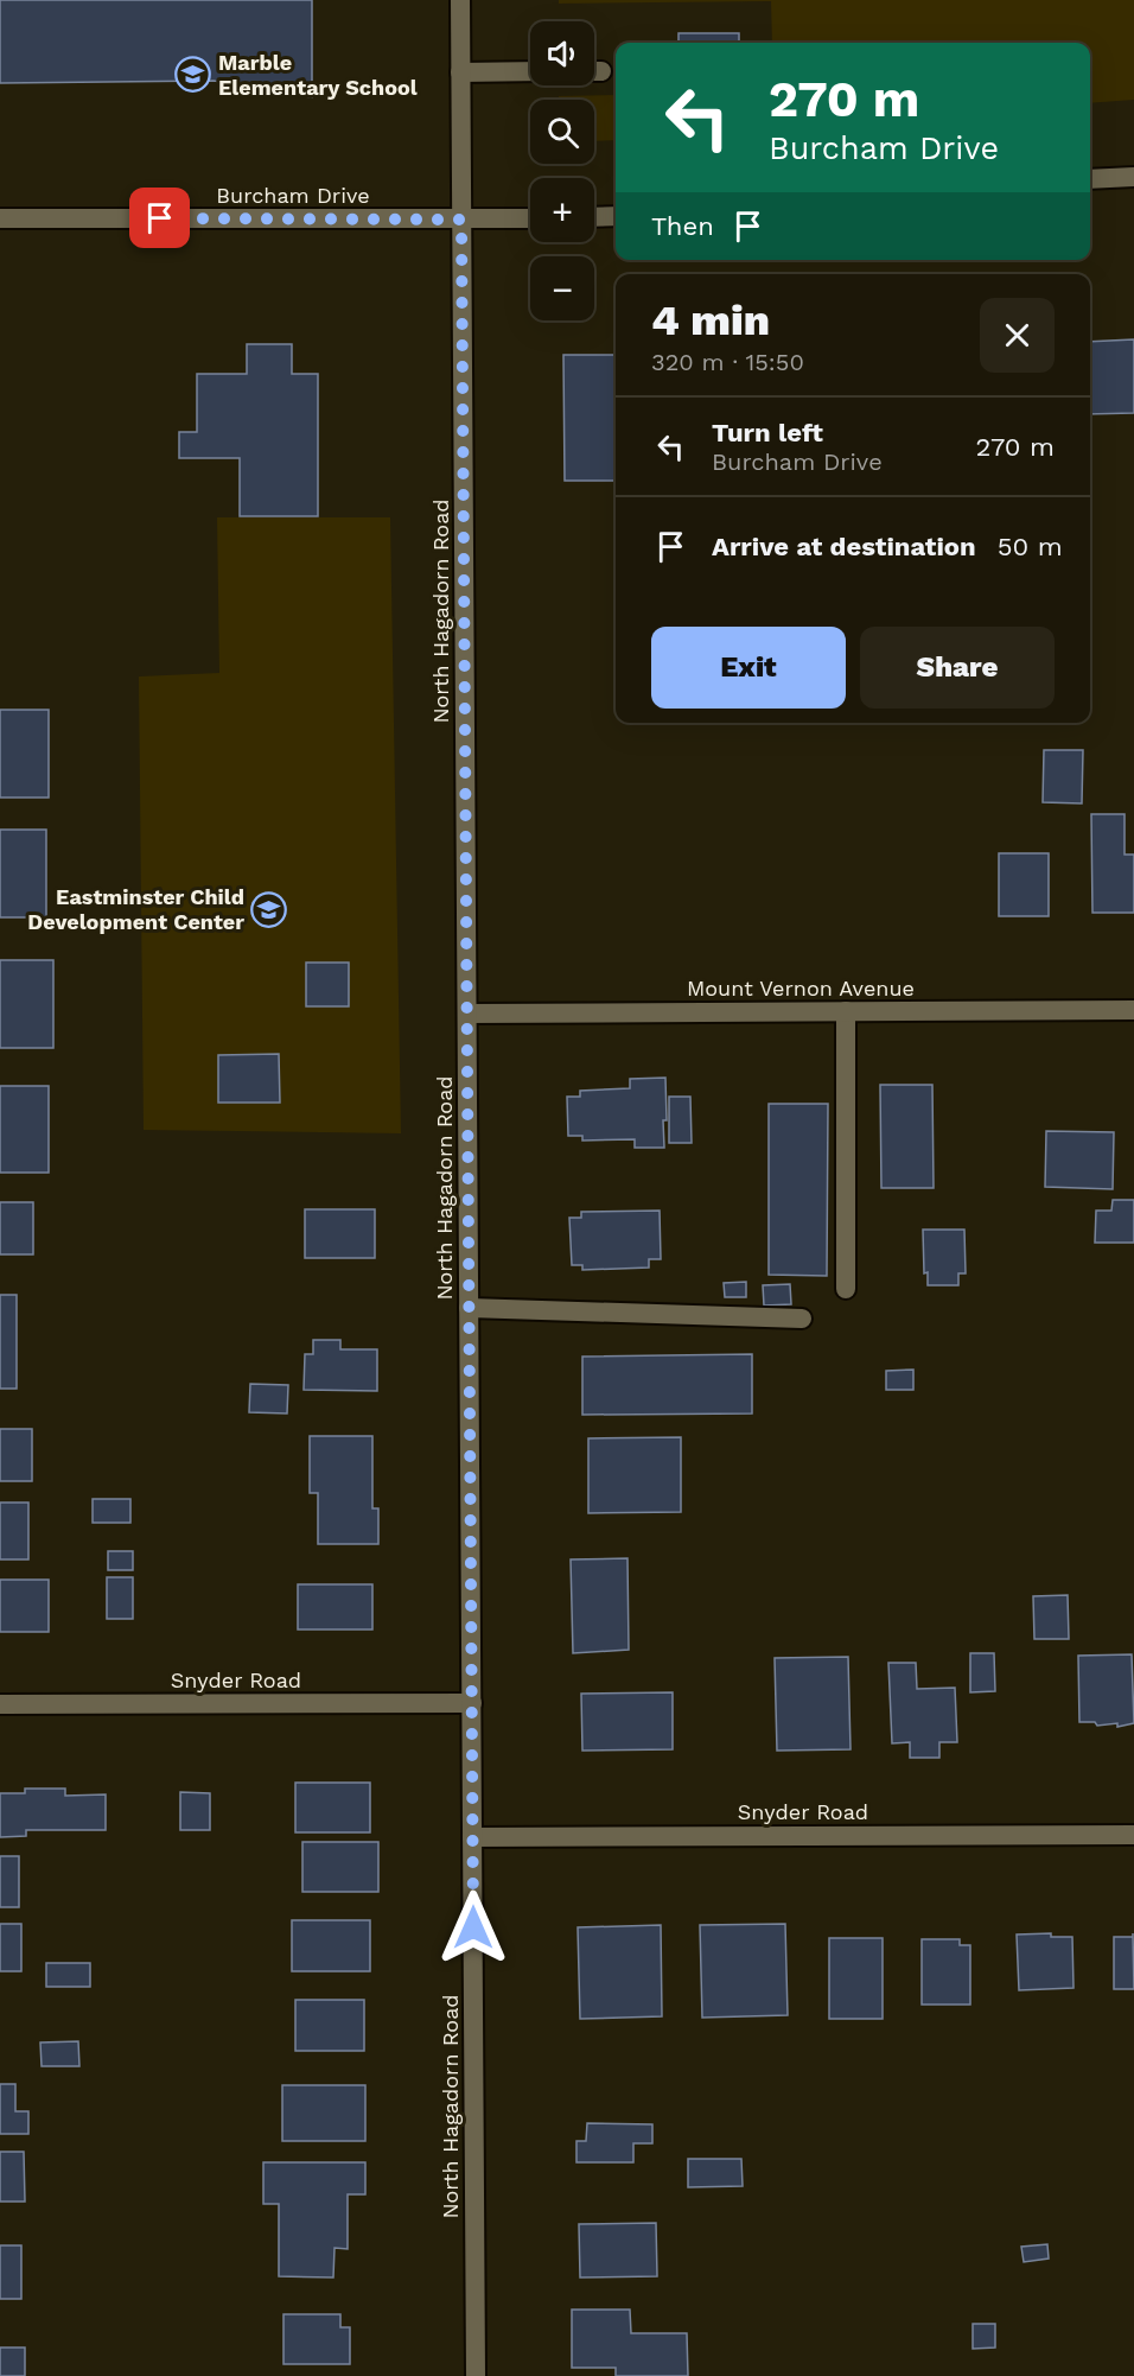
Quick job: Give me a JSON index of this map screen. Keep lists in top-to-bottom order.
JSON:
{
  "streets": {
    "street": [
      "Burcham Drive",
      "North Hagadorn Road",
      "Mount Vernon Avenue",
      "Snyder Road"
    ]
  },
  "crossings": [
    ["Burcham Drive", "North Hagadorn Road"],
    ["North Hagadorn Road", "Mount Vernon Avenue"],
    ["North Hagadorn Road", "Snyder Road"]
  ],
  "places": {
    "school or university": ["Marble Elementary School", "Eastminster Child Development Center"]
  },
  "page": {
    "map_buttons": ["+", "−"],
    "turn": ["270 m", "Burcham Drive"],
    "then": "Then",
    "heading": ["4 min", "320 m · 15:50"],
    "list": [
      {
        "name": "Turn left",
        "note": "Burcham Drive",
        "value": "270 m"
      },
      {
        "name": "Arrive at destination",
        "value": "50 m"
      }
    ],
    "buttons": ["Exit", "Share"]
  }
}
